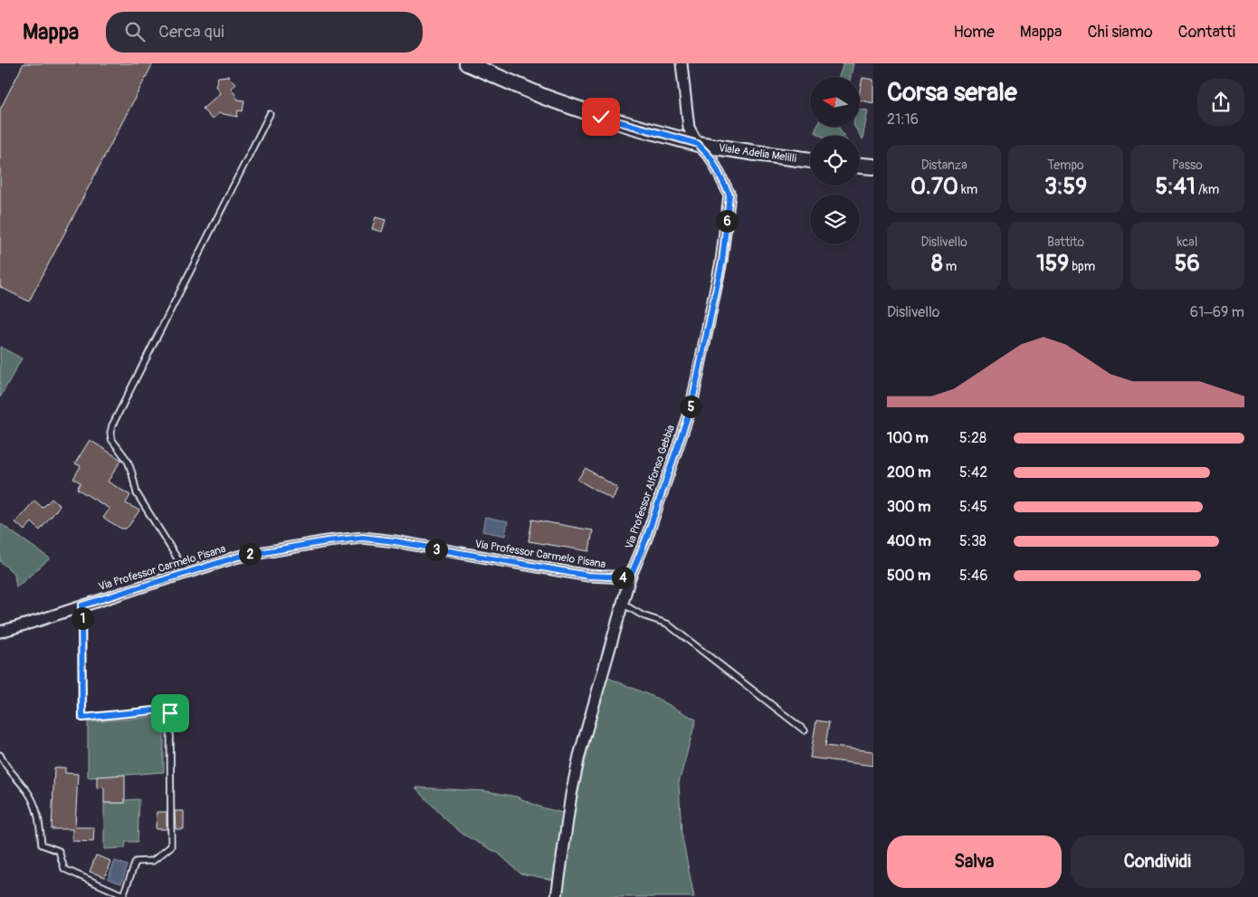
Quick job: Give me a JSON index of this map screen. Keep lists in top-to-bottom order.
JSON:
{
  "streets": {
    "street": ["Viale Adelia Melilli", "Via Professor Alfonso Gebbia", "Via Professor Carmelo Pisana"]
  },
  "crossings": [
    ["Viale Adelia Melilli", "Via Professor Alfonso Gebbia"],
    ["Via Professor Alfonso Gebbia", "Via Professor Carmelo Pisana"]
  ],
  "north": "left",
  "page": {
    "header": "Mappa",
    "search": "Cerca qui",
    "nav": [
      "Home",
      "Mappa",
      "Chi siamo",
      "Contatti"
    ],
    "heading": ["Corsa serale", "21:16"],
    "stats": [
      ["Distanza", "0.70 km"],
      ["Tempo", "3:59"],
      ["Passo", "5:41 /km"],
      ["Dislivello", "8 m"],
      ["Battito", "159 bpm"],
      ["kcal", "56"]
    ],
    "pins": [
      "6",
      "5",
      "3",
      "2",
      "4",
      "1"
    ],
    "chart": ["Dislivello", "61–69 m"],
    "list": [
      {
        "name": "100 m",
        "note": "5:28"
      },
      {
        "name": "200 m",
        "note": "5:42"
      },
      {
        "name": "300 m",
        "note": "5:45"
      },
      {
        "name": "400 m",
        "note": "5:38"
      },
      {
        "name": "500 m",
        "note": "5:46"
      }
    ],
    "buttons": ["Salva", "Condividi"]
  }
}
